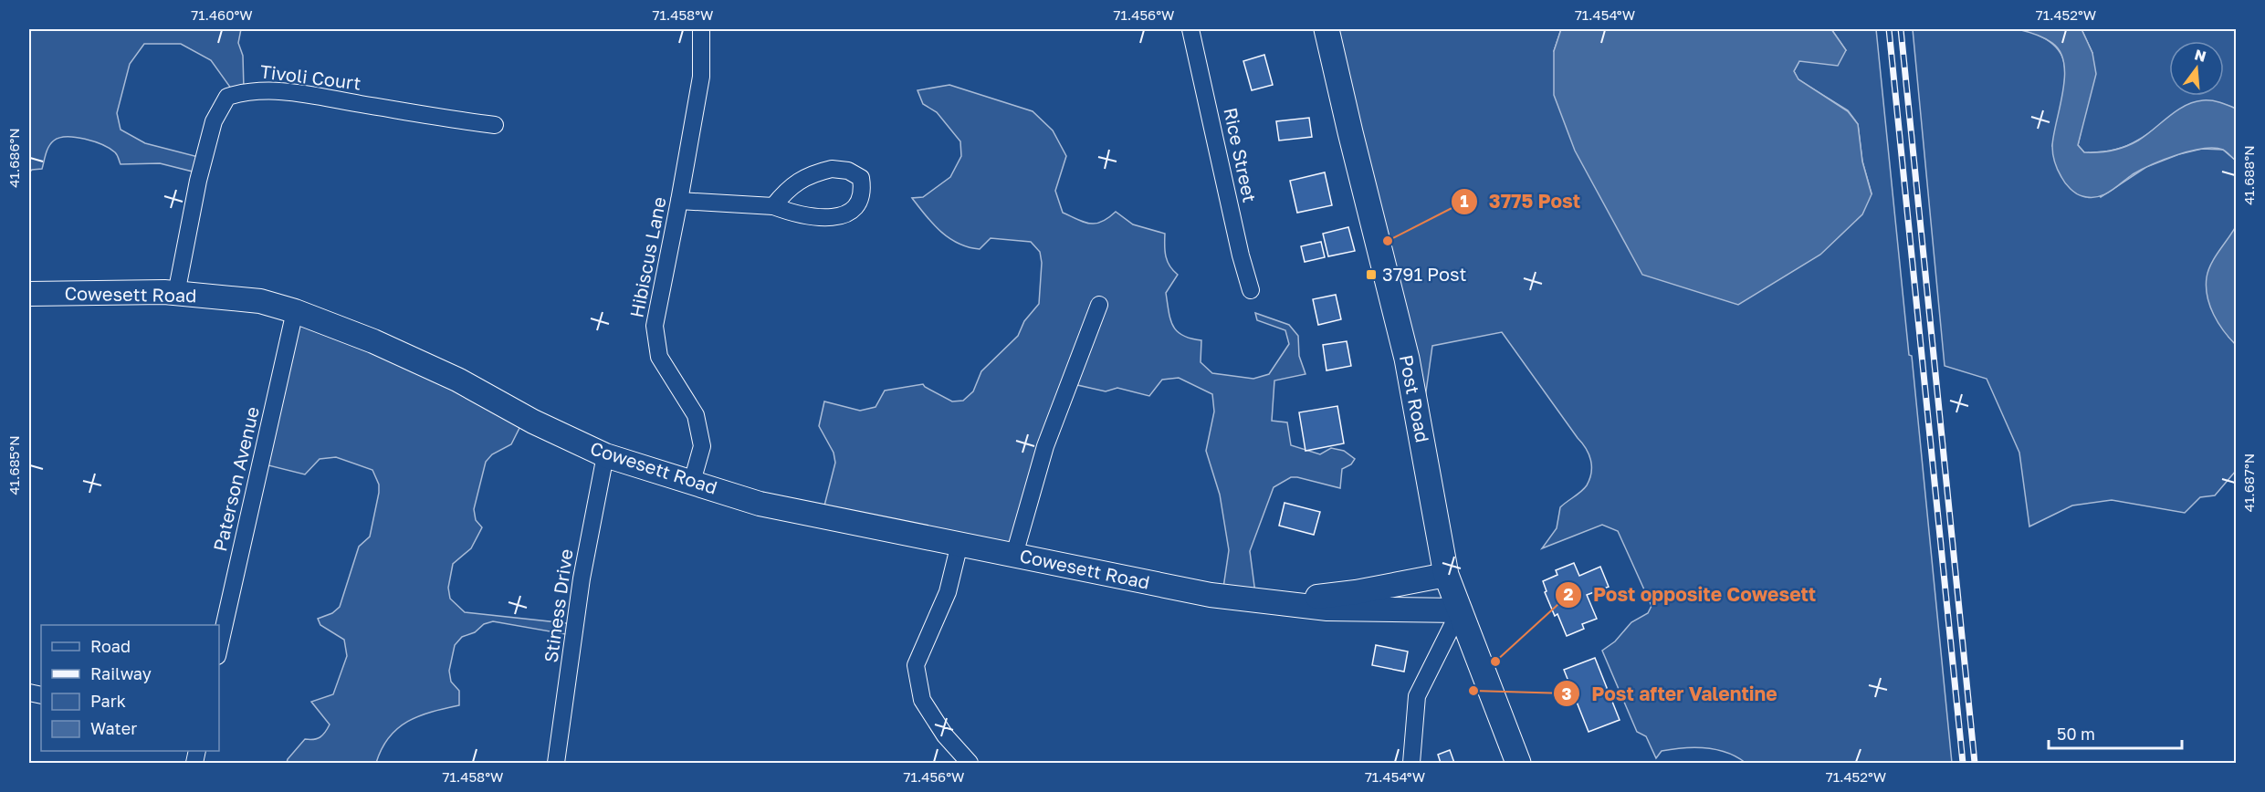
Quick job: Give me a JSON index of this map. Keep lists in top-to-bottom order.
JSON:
{
  "streets": {
    "main road": ["Cowesett Road", "Post Road"],
    "street": [
      "Tivoli Court",
      "Rice Street",
      "Hibiscus Lane",
      "Paterson Avenue",
      "Stiness Drive"
    ]
  },
  "crossings": [
    ["Tivoli Court", "Cowesett Road"],
    ["Hibiscus Lane", "Cowesett Road"],
    ["Cowesett Road", "Post Road"],
    ["Cowesett Road", "Paterson Avenue"],
    ["Cowesett Road", "Stiness Drive"]
  ],
  "places": {
    "other": ["3775 Post", "Post opposite Cowesett", "Post after Valentine"],
    "transit": ["3791 Post"]
  },
  "legend": [
    "Road",
    "Railway",
    "Park",
    "Water"
  ],
  "scale_bar": "50 m",
  "north": "top",
  "coordinates": [
    "71.460°W",
    "71.458°W",
    "71.456°W",
    "71.454°W",
    "71.452°W",
    "41.686°N",
    "41.688°N",
    "41.685°N",
    "41.687°N"
  ]
}
